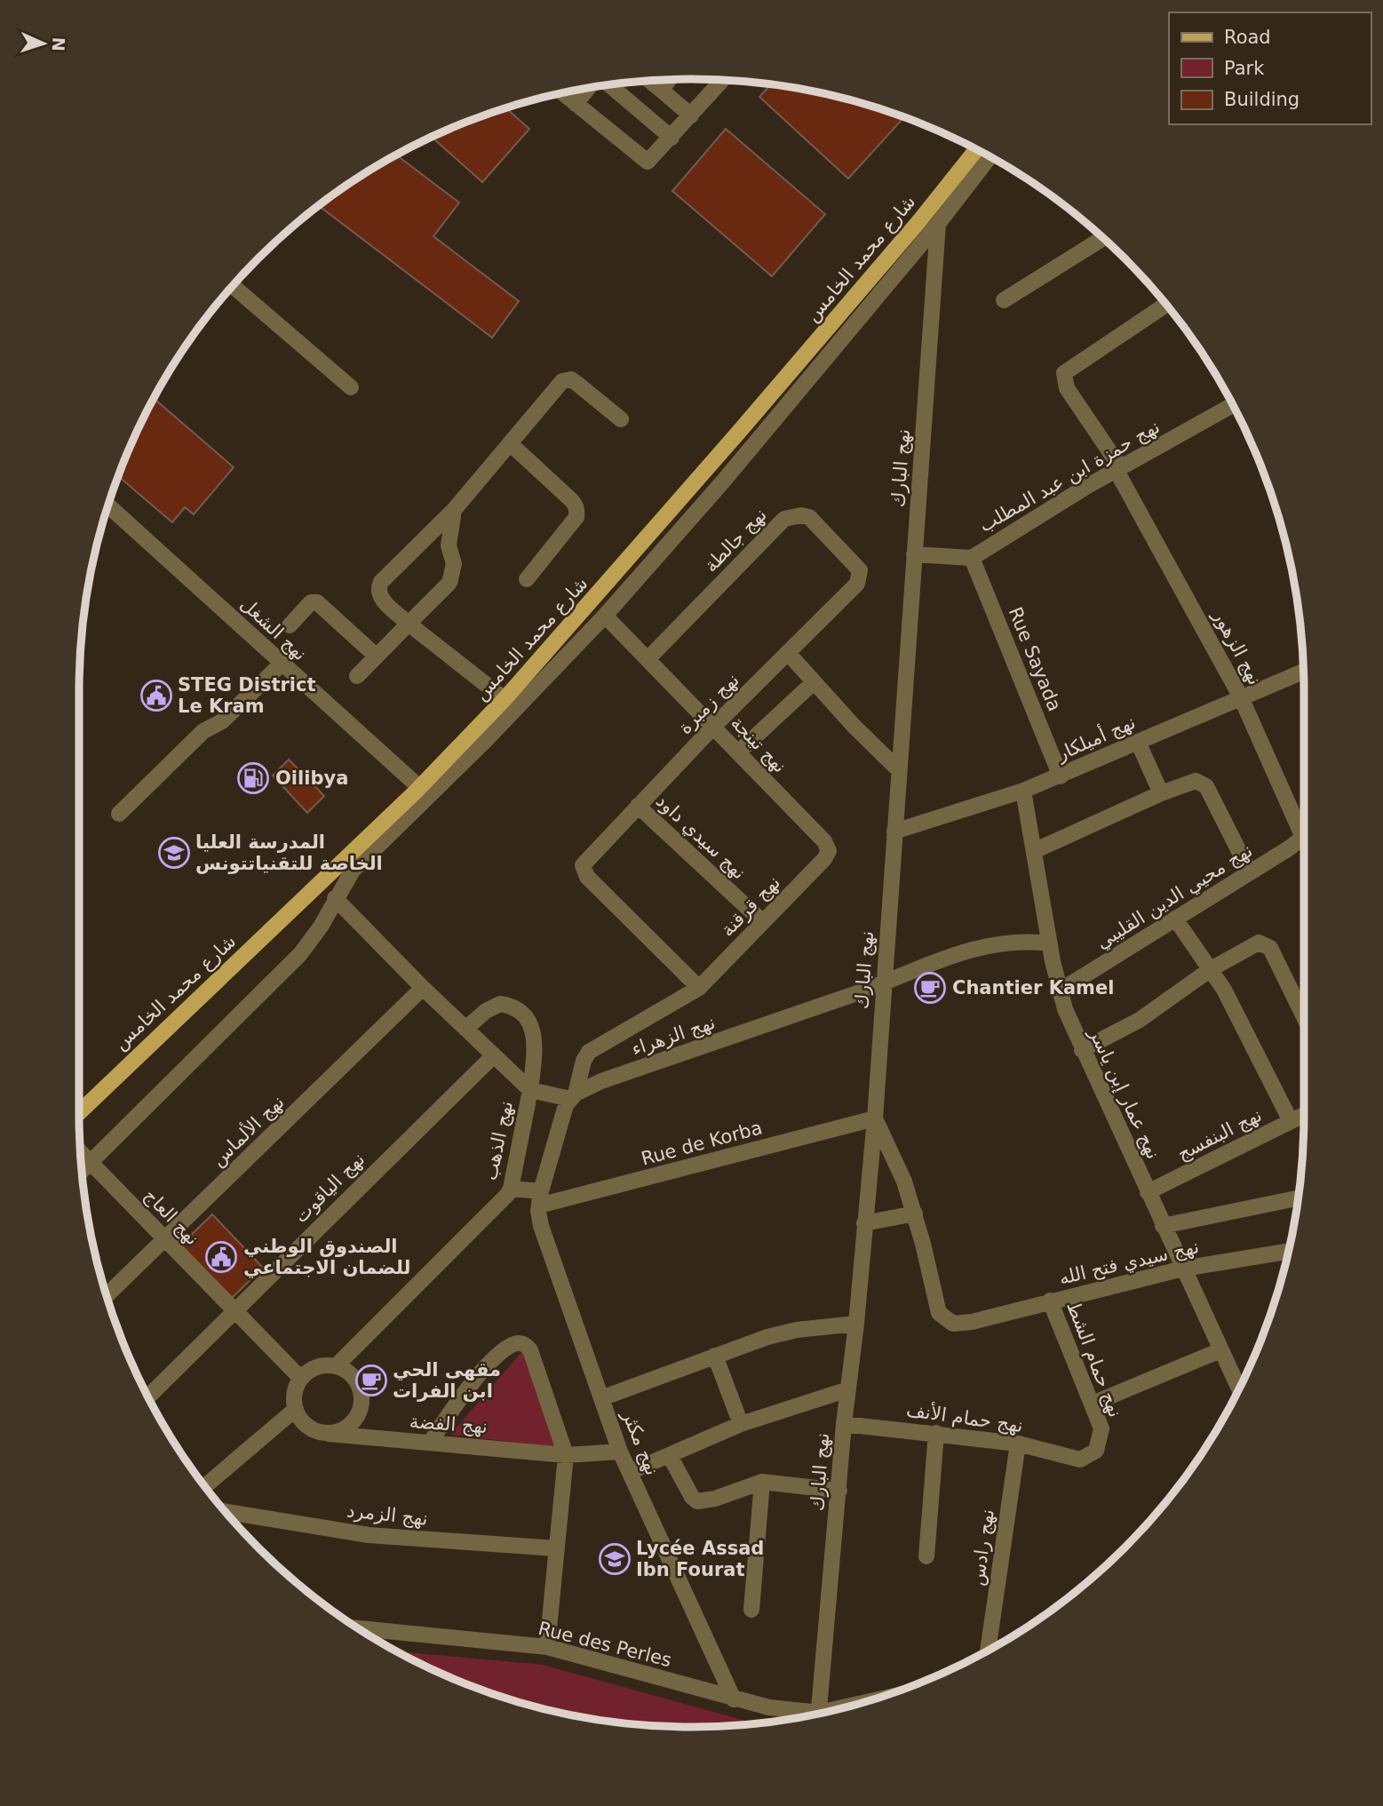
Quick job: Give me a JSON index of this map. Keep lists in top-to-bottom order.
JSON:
{
  "streets": {
    "main road": ["شارع محمد الخامس"],
    "street": [
      "نهج البارك",
      "نهج حمزة ابن عبد المطلب",
      "نهج جالطة",
      "نهج الشغل",
      "نهج الزهور",
      "Rue Sayada",
      "نهج زمبرة",
      "نهج أميلكار",
      "نهج تينجة",
      "نهج سيدي داود",
      "نهج محيي الدين القليبي",
      "نهج قرقنة",
      "نهج الزهراء",
      "نهج عمار إبن ياسر",
      "نهج الألماس",
      "نهج البنفسج",
      "نهج الذهب",
      "Rue de Korba",
      "نهج الياقوت",
      "نهج العاج",
      "نهج سيدي فتح الله",
      "نهج حمام الشط",
      "نهج حمام الأنف",
      "نهج الفضة",
      "نهج مكثر",
      "نهج الزمرد",
      "نهج رادس",
      "Rue des Perles"
    ]
  },
  "crossings": [
    ["شارع محمد الخامس", "نهج الشغل"],
    ["نهج البارك", "نهج حمزة ابن عبد المطلب"],
    ["نهج البارك", "نهج أميلكار"],
    ["نهج البارك", "نهج الزهراء"],
    ["نهج البارك", "Rue de Korba"],
    ["نهج البارك", "نهج حمام الأنف"],
    ["نهج حمزة ابن عبد المطلب", "نهج الزهور"],
    ["نهج حمزة ابن عبد المطلب", "Rue Sayada"],
    ["نهج جالطة", "نهج زمبرة"],
    ["نهج جالطة", "نهج تينجة"],
    ["نهج الزهور", "نهج أميلكار"],
    ["Rue Sayada", "نهج أميلكار"],
    ["نهج زمبرة", "نهج تينجة"],
    ["نهج زمبرة", "نهج سيدي داود"],
    ["نهج زمبرة", "نهج قرقنة"],
    ["نهج أميلكار", "نهج عمار إبن ياسر"],
    ["نهج تينجة", "نهج قرقنة"],
    ["نهج سيدي داود", "نهج قرقنة"],
    ["نهج محيي الدين القليبي", "نهج عمار إبن ياسر"],
    ["نهج قرقنة", "نهج الزهراء"],
    ["نهج الزهراء", "نهج عمار إبن ياسر"],
    ["نهج عمار إبن ياسر", "نهج البنفسج"],
    ["نهج عمار إبن ياسر", "نهج سيدي فتح الله"],
    ["نهج الألماس", "نهج الذهب"],
    ["نهج الألماس", "نهج العاج"],
    ["نهج الذهب", "Rue de Korba"],
    ["نهج الذهب", "نهج الياقوت"],
    ["نهج الذهب", "نهج العاج"],
    ["نهج الذهب", "نهج الفضة"],
    ["Rue de Korba", "نهج مكثر"],
    ["نهج الياقوت", "نهج العاج"],
    ["نهج العاج", "نهج الفضة"],
    ["نهج سيدي فتح الله", "نهج حمام الشط"],
    ["نهج حمام الشط", "نهج حمام الأنف"],
    ["نهج حمام الأنف", "نهج رادس"],
    ["نهج الفضة", "نهج مكثر"],
    ["نهج مكثر", "Rue des Perles"]
  ],
  "places": {
    "public building": ["STEG District Le Kram", "الصندوق الوطني للضمان الاجتماعي"],
    "fuel station": ["Oilibya"],
    "school or university": ["المدرسة العليا الخاصة للتقنياتتونس", "Lycée Assad Ibn Fourat"],
    "cafe": ["Chantier Kamel", "مقهى الحي ابن الفرات"]
  },
  "legend": ["Road", "Park", "Building"],
  "north": "right"
}
